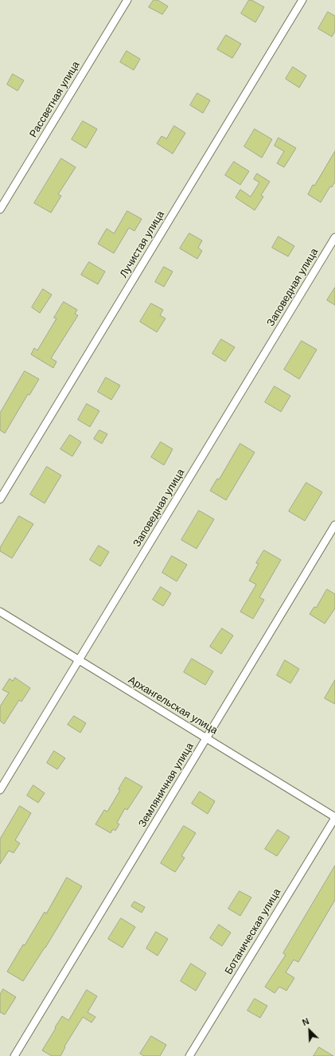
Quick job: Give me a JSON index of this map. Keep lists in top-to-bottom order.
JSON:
{
  "streets": {
    "street": [
      "Рассветная улица",
      "Лучистая улица",
      "Заповедная улица",
      "Архангельская улица",
      "Земляничная улица",
      "Ботаническая улица"
    ]
  },
  "crossings": [
    ["Заповедная улица", "Архангельская улица"],
    ["Архангельская улица", "Земляничная улица"],
    ["Архангельская улица", "Ботаническая улица"]
  ],
  "north": "top left"
}
